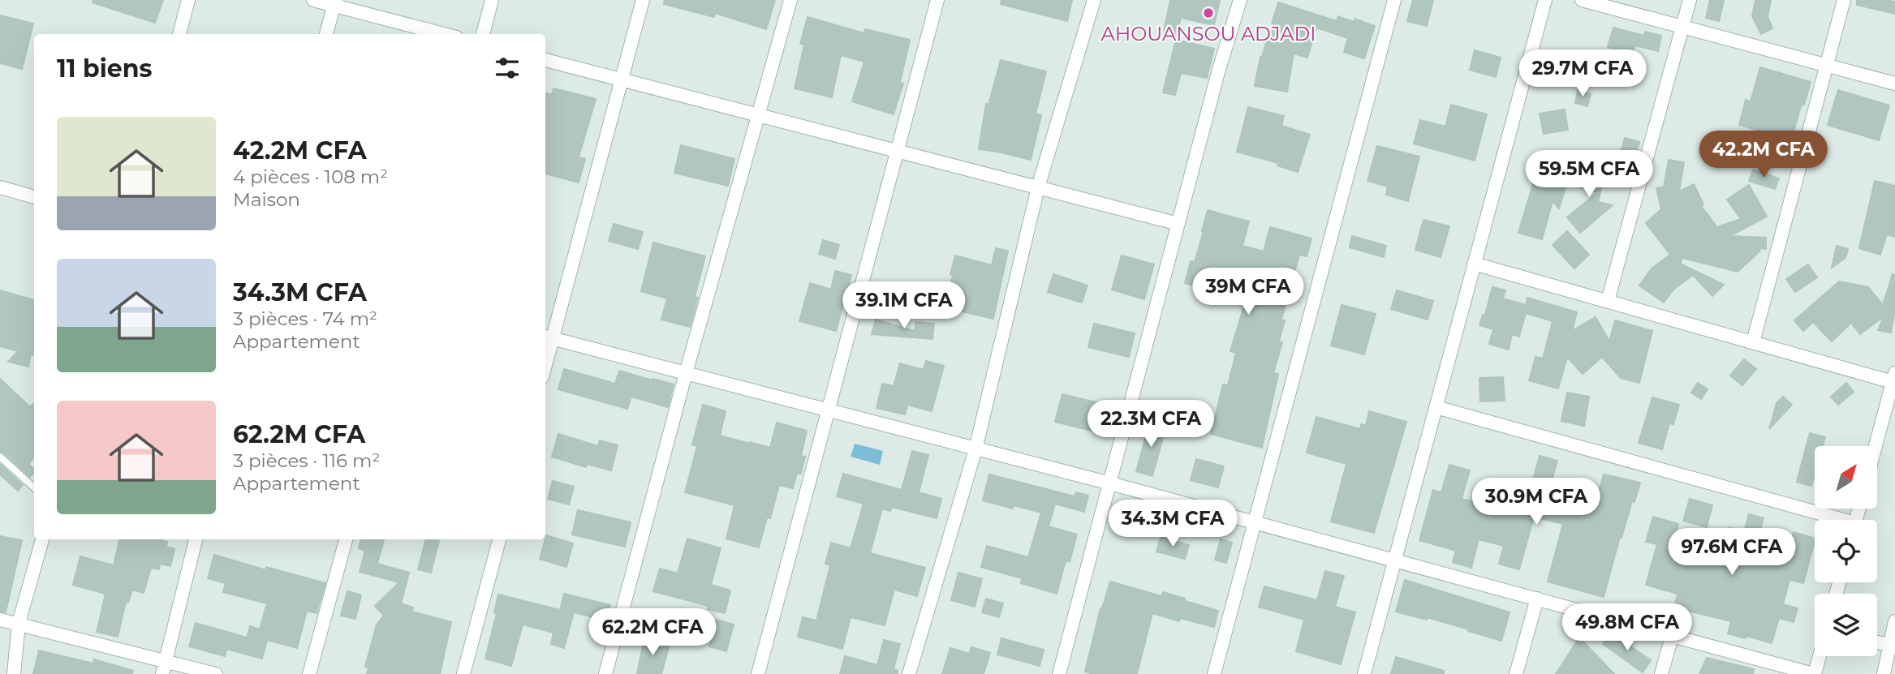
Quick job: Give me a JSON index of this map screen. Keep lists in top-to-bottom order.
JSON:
{
  "places": ["AHOUANSOU ADJADI"],
  "north": "top right",
  "page": {
    "heading": "11 biens",
    "price": [
      "29.7M CFA",
      "42.2M CFA",
      "59.5M CFA",
      "39M CFA",
      "39.1M CFA",
      "22.3M CFA",
      "30.9M CFA",
      "34.3M CFA",
      "97.6M CFA",
      "49.8M CFA",
      "62.2M CFA"
    ],
    "list": [
      {
        "name": "42.2M CFA",
        "note": "4 pièces · 108 m² · Maison"
      },
      {
        "name": "34.3M CFA",
        "note": "3 pièces · 74 m² · Appartement"
      },
      {
        "name": "62.2M CFA",
        "note": "3 pièces · 116 m² · Appartement"
      }
    ]
  }
}
